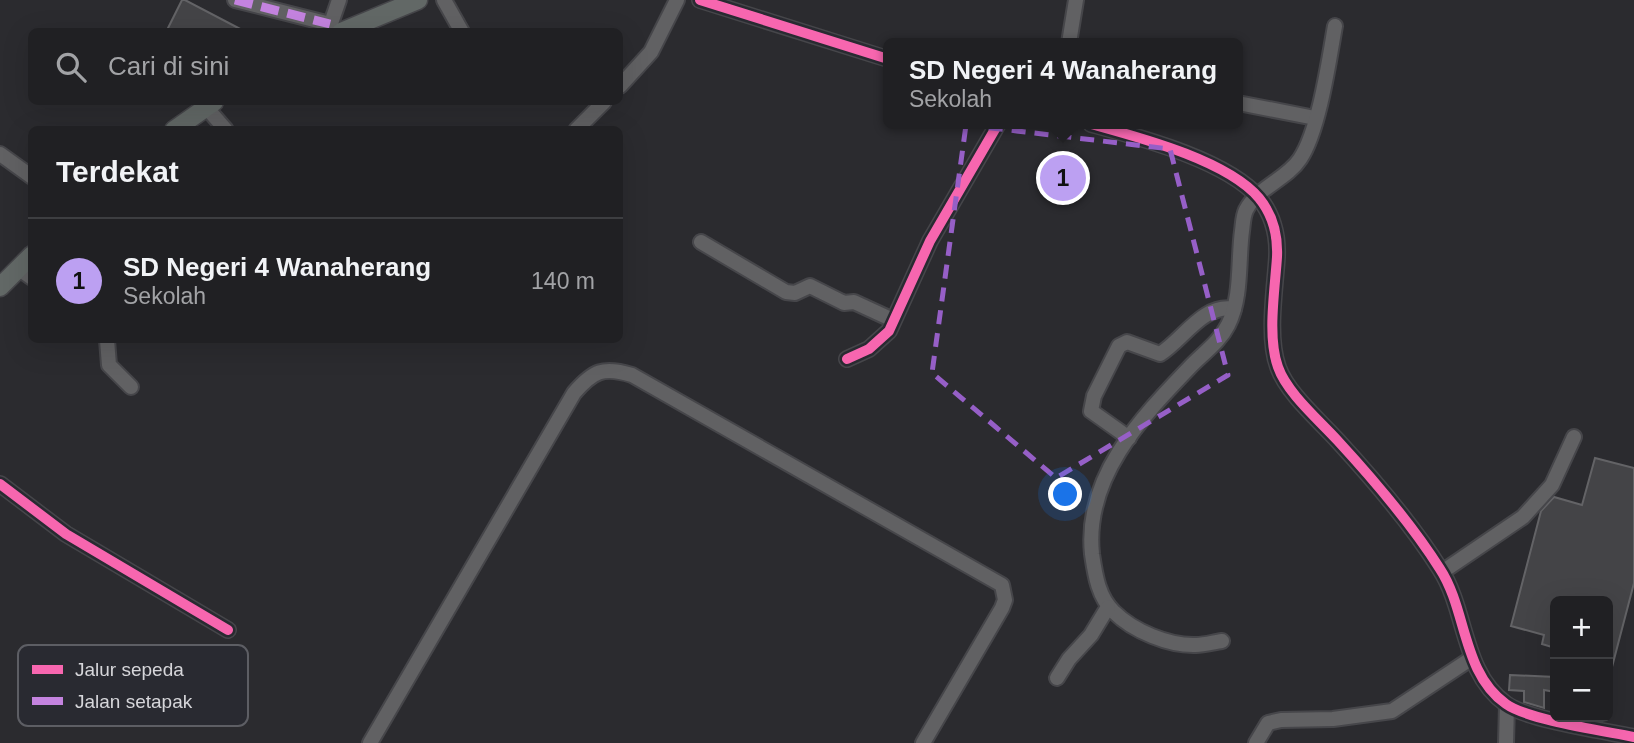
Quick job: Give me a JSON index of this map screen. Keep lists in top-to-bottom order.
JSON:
{
  "legend": ["Jalur sepeda", "Jalan setapak"],
  "page": {
    "search": "Cari di sini",
    "popup": ["SD Negeri 4 Wanaherang", "Sekolah"],
    "heading": "Terdekat",
    "pins": "1",
    "list": [
      {
        "mark": "1",
        "name": "SD Negeri 4 Wanaherang",
        "note": "Sekolah",
        "value": "140 m"
      }
    ],
    "map_buttons": ["+", "−"]
  }
}
